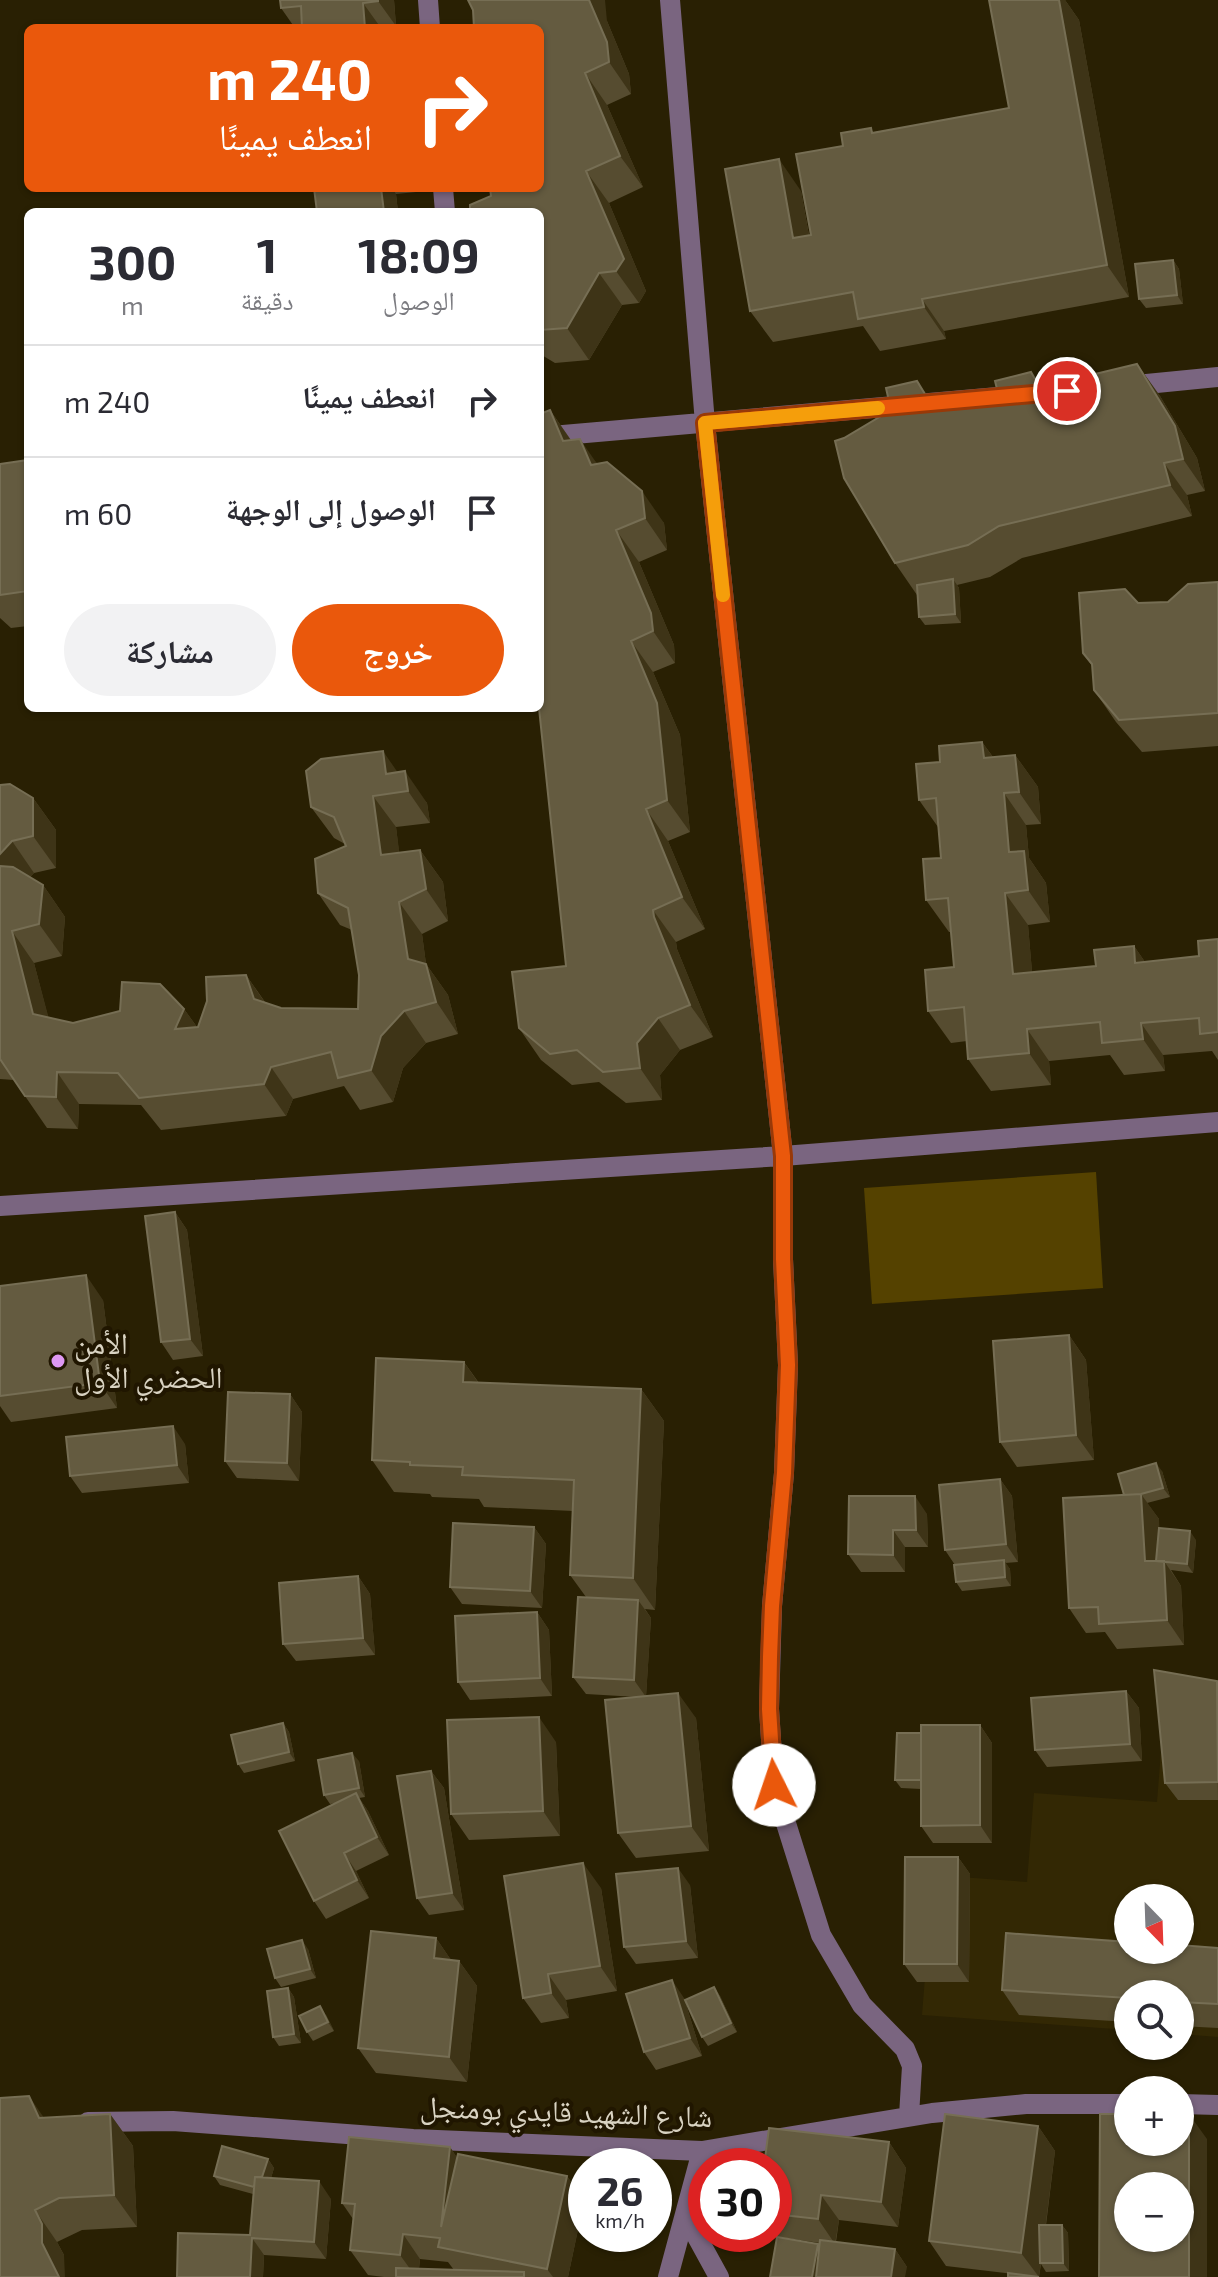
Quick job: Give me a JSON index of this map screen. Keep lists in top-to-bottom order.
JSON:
{
  "streets": {
    "street": ["شارع الشهيد قايدي بومنجل"]
  },
  "places": ["الأمن الحضري الأول"],
  "north": "bottom right",
  "page": {
    "turn": ["240 m", "انعطف يمينًا"],
    "eta": [
      "18:09",
      "الوصول",
      "1",
      "دقيقة",
      "300",
      "m"
    ],
    "list": [
      {
        "name": "انعطف يمينًا",
        "value": "240 m"
      },
      {
        "name": "الوصول إلى الوجهة",
        "value": "60 m"
      }
    ],
    "buttons": ["خروج", "مشاركة"],
    "map_buttons": ["+", "−"],
    "speed": "26 km/h",
    "limit": "30"
  }
}
